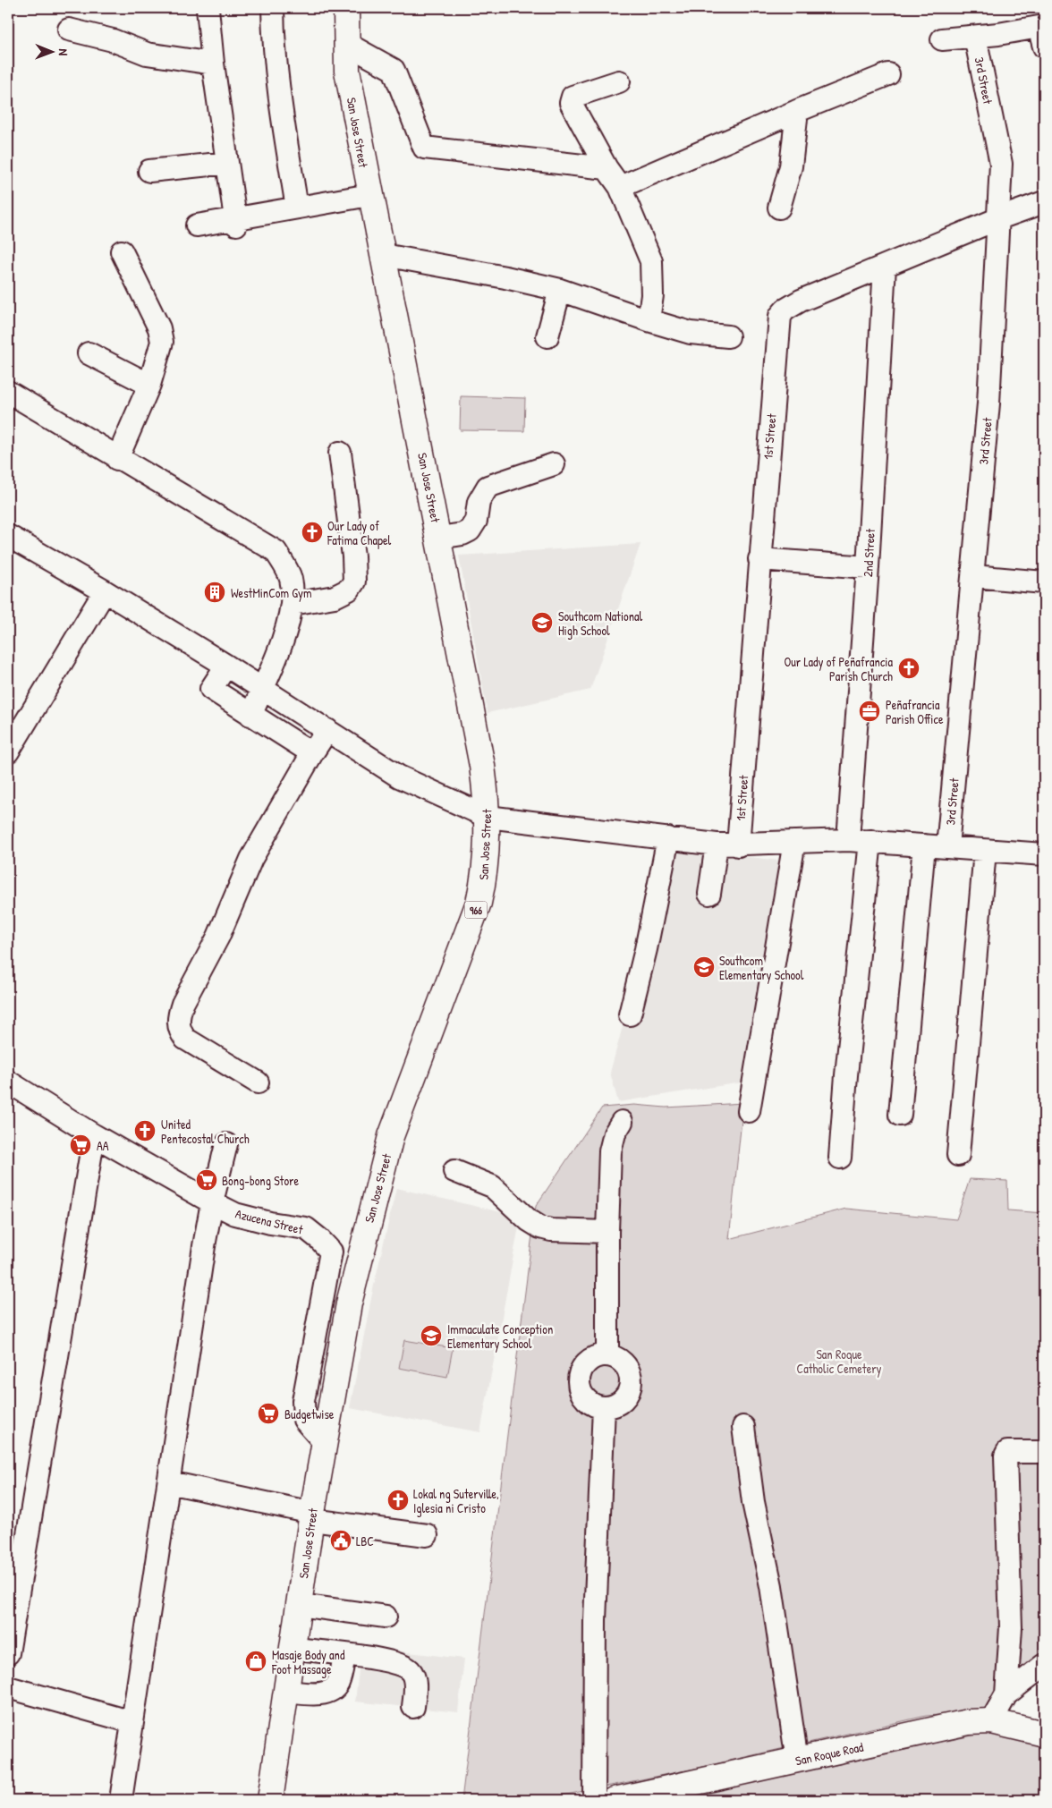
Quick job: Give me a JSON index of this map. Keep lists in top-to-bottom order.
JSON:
{
  "streets": {
    "main road": ["San Jose Street", "966", "San Roque Road"],
    "street": [
      "3rd Street",
      "1st Street",
      "2nd Street",
      "Azucena Street"
    ]
  },
  "crossings": [
    ["3rd Street", "1st Street"],
    ["San Jose Street", "Azucena Street"],
    ["1st Street", "2nd Street"]
  ],
  "parks": ["San Roque Catholic Cemetery"],
  "places": {
    "church": [
      "Our Lady of Fatima Chapel",
      "Our Lady of Peñafrancia Parish Church",
      "United Pentecostal Church",
      "Lokal ng Suterville, Iglesia ni Cristo"
    ],
    "building": ["WestMinCom Gym"],
    "school or university": ["Southcom National High School", "Southcom Elementary School", "Immaculate Conception Elementary School"],
    "office": ["Peñafrancia Parish Office"],
    "supermarket": ["AA", "Bong-bong Store", "Budgetwise"],
    "public building": ["LBC"],
    "shop": ["Masaje Body and Foot Massage"]
  },
  "north": "right"
}
